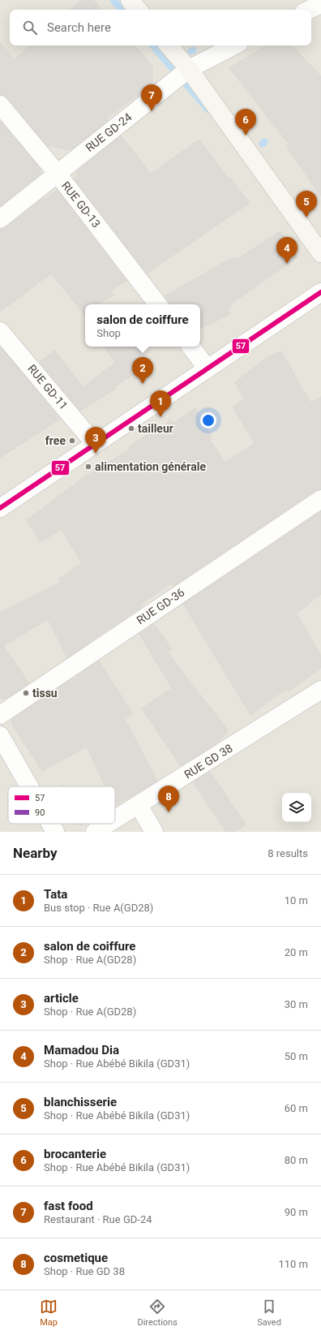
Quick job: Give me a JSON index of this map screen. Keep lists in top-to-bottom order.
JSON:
{
  "streets": {
    "street": [
      "RUE GD-24",
      "RUE GD-13",
      "RUE GD-11",
      "RUE GD-36",
      "RUE GD 38"
    ]
  },
  "crossings": [
    ["RUE GD-24", "RUE GD-13"]
  ],
  "places": [
    "tailleur",
    "free",
    "alimentation générale",
    "tissu"
  ],
  "lines": ["transit line 57"],
  "legend": ["57", "90"],
  "page": {
    "search": "Search here",
    "pins": [
      "7",
      "6",
      "5",
      "4",
      "2",
      "1",
      "3",
      "8"
    ],
    "popup": ["salon de coiffure", "Shop"],
    "heading": ["Nearby", "8 results"],
    "list": [
      {
        "mark": "1",
        "name": "Tata",
        "note": "Bus stop · Rue A(GD28)",
        "value": "10 m"
      },
      {
        "mark": "2",
        "name": "salon de coiffure",
        "note": "Shop · Rue A(GD28)",
        "value": "20 m"
      },
      {
        "mark": "3",
        "name": "article",
        "note": "Shop · Rue A(GD28)",
        "value": "30 m"
      },
      {
        "mark": "4",
        "name": "Mamadou Dia",
        "note": "Shop · Rue Abébé Bikila (GD31)",
        "value": "50 m"
      },
      {
        "mark": "5",
        "name": "blanchisserie",
        "note": "Shop · Rue Abébé Bikila (GD31)",
        "value": "60 m"
      },
      {
        "mark": "6",
        "name": "brocanterie",
        "note": "Shop · Rue Abébé Bikila (GD31)",
        "value": "80 m"
      },
      {
        "mark": "7",
        "name": "fast food",
        "note": "Restaurant · Rue GD-24",
        "value": "90 m"
      },
      {
        "mark": "8",
        "name": "cosmetique",
        "note": "Shop · Rue GD 38",
        "value": "110 m"
      }
    ],
    "nav": ["Map", "Directions", "Saved"]
  }
}
